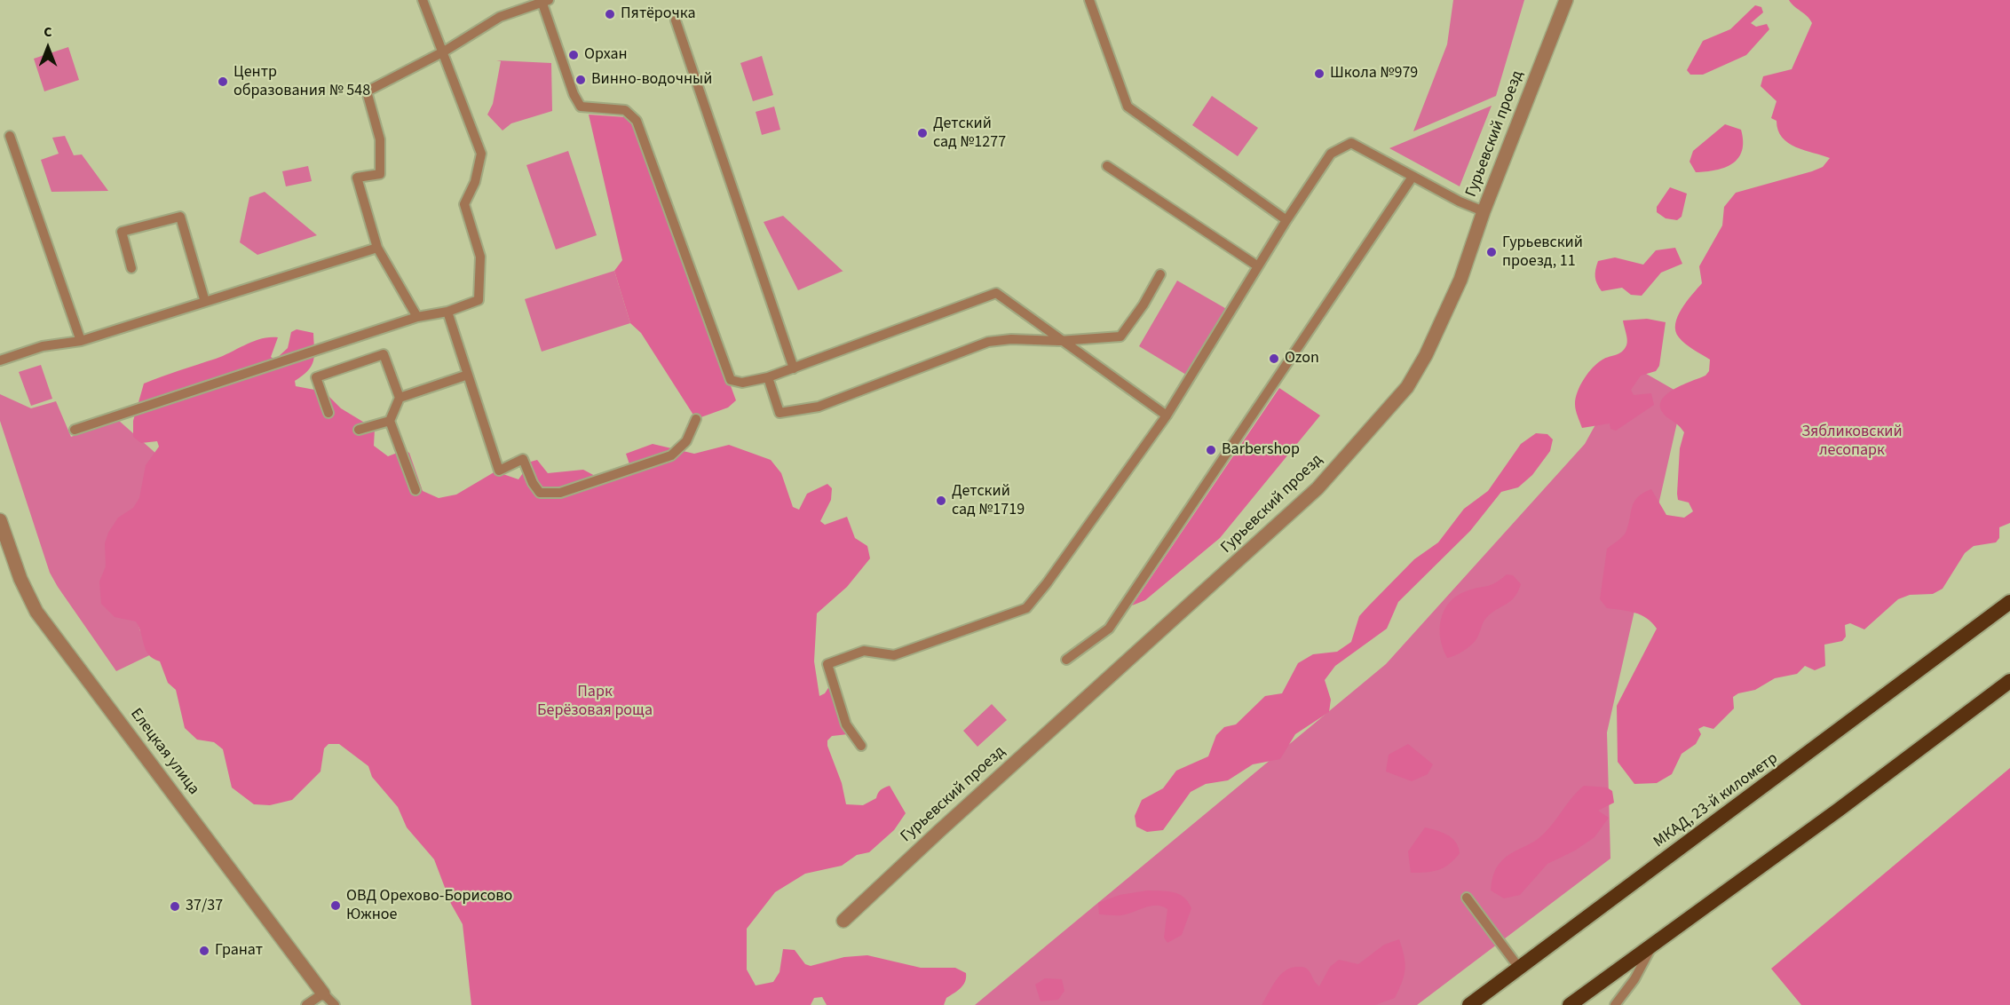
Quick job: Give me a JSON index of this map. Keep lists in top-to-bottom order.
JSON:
{
  "streets": {
    "highway": ["МКАД, 23-й километр"],
    "street": ["Гурьевский проезд", "Елецкая улица"]
  },
  "parks": ["Зябликовский лесопарк", "Парк Берёзовая роща"],
  "places": [
    "Пятёрочка",
    "Орхан",
    "Школа №979",
    "Винно-водочный",
    "Центр образования № 548",
    "Детский сад №1277",
    "Гурьевский проезд, 11",
    "Ozon",
    "Barbershop",
    "Детский сад №1719",
    "ОВД Орехово-Борисово Южное",
    "37/37",
    "Гранат"
  ],
  "north": "top"
}
